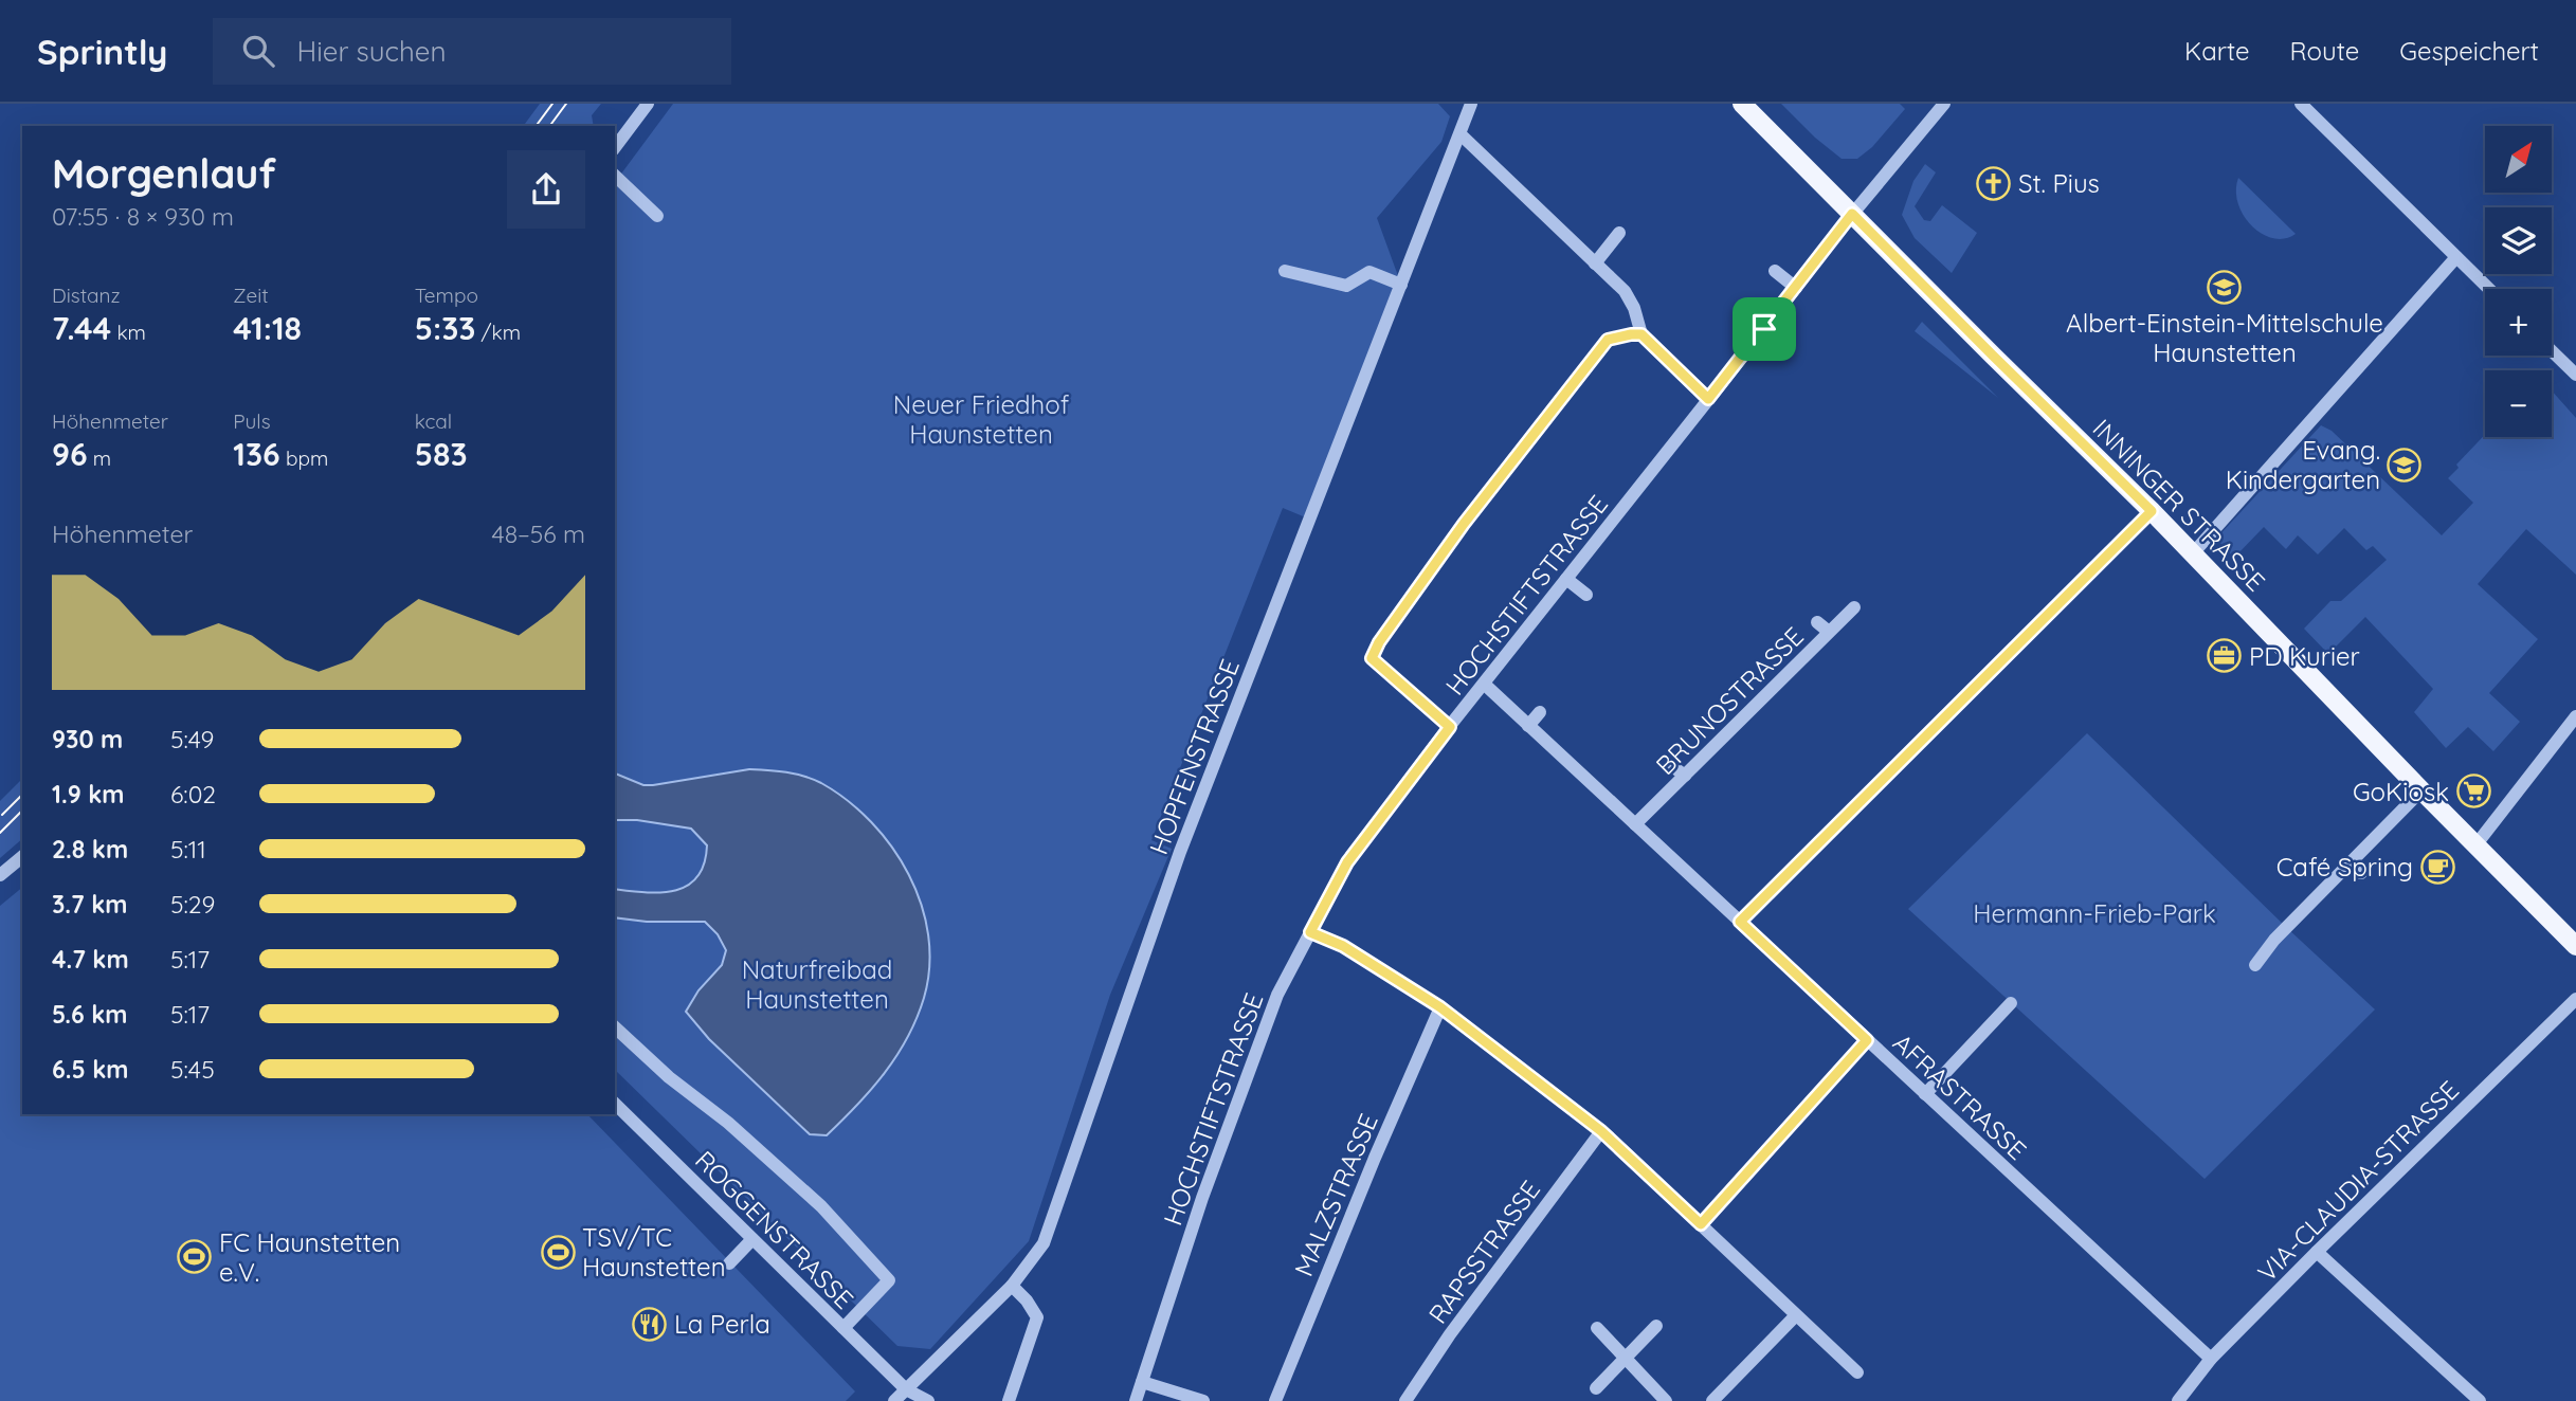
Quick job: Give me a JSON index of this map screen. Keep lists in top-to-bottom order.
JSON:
{
  "streets": {
    "main road": ["INNINGER STRASSE"],
    "street": [
      "HOCHSTIFTSTRASSE",
      "BRUNOSTRASSE",
      "HOPFENSTRASSE",
      "AFRASTRASSE",
      "VIA-CLAUDIA-STRASSE",
      "MALZSTRASSE",
      "ROGGENSTRASSE",
      "RAPSSTRASSE"
    ]
  },
  "crossings": [
    ["INNINGER STRASSE", "HOCHSTIFTSTRASSE"],
    ["HOCHSTIFTSTRASSE", "AFRASTRASSE"],
    ["BRUNOSTRASSE", "AFRASTRASSE"],
    ["HOPFENSTRASSE", "ROGGENSTRASSE"],
    ["AFRASTRASSE", "VIA-CLAUDIA-STRASSE"]
  ],
  "parks": ["Neuer Friedhof Haunstetten", "Hermann-Frieb-Park", "Naturfreibad Haunstetten"],
  "places": {
    "church": ["St. Pius"],
    "school or university": ["Albert-Einstein-Mittelschule Haunstetten", "Evang. Kindergarten"],
    "office": ["PD Kurier"],
    "supermarket": ["GoKiosk"],
    "cafe": ["Café Spring"],
    "sports": ["TSV/TC Haunstetten", "FC Haunstetten e.V."],
    "restaurant": ["La Perla"]
  },
  "north": "top right",
  "page": {
    "header": "Sprintly",
    "search": "Hier suchen",
    "nav": ["Karte", "Route", "Gespeichert"],
    "map_buttons": ["+", "−"],
    "heading": ["Morgenlauf", "07:55 · 8 × 930 m"],
    "stats": [
      ["Distanz", "7.44 km"],
      ["Zeit", "41:18"],
      ["Tempo", "5:33 /km"],
      ["Höhenmeter", "96 m"],
      ["Puls", "136 bpm"],
      ["kcal", "583"]
    ],
    "chart": ["Höhenmeter", "48–56 m"],
    "list": [
      {
        "name": "930 m",
        "note": "5:49"
      },
      {
        "name": "1.9 km",
        "note": "6:02"
      },
      {
        "name": "2.8 km",
        "note": "5:11"
      },
      {
        "name": "3.7 km",
        "note": "5:29"
      },
      {
        "name": "4.7 km",
        "note": "5:17"
      },
      {
        "name": "5.6 km",
        "note": "5:17"
      },
      {
        "name": "6.5 km",
        "note": "5:45"
      }
    ]
  }
}
